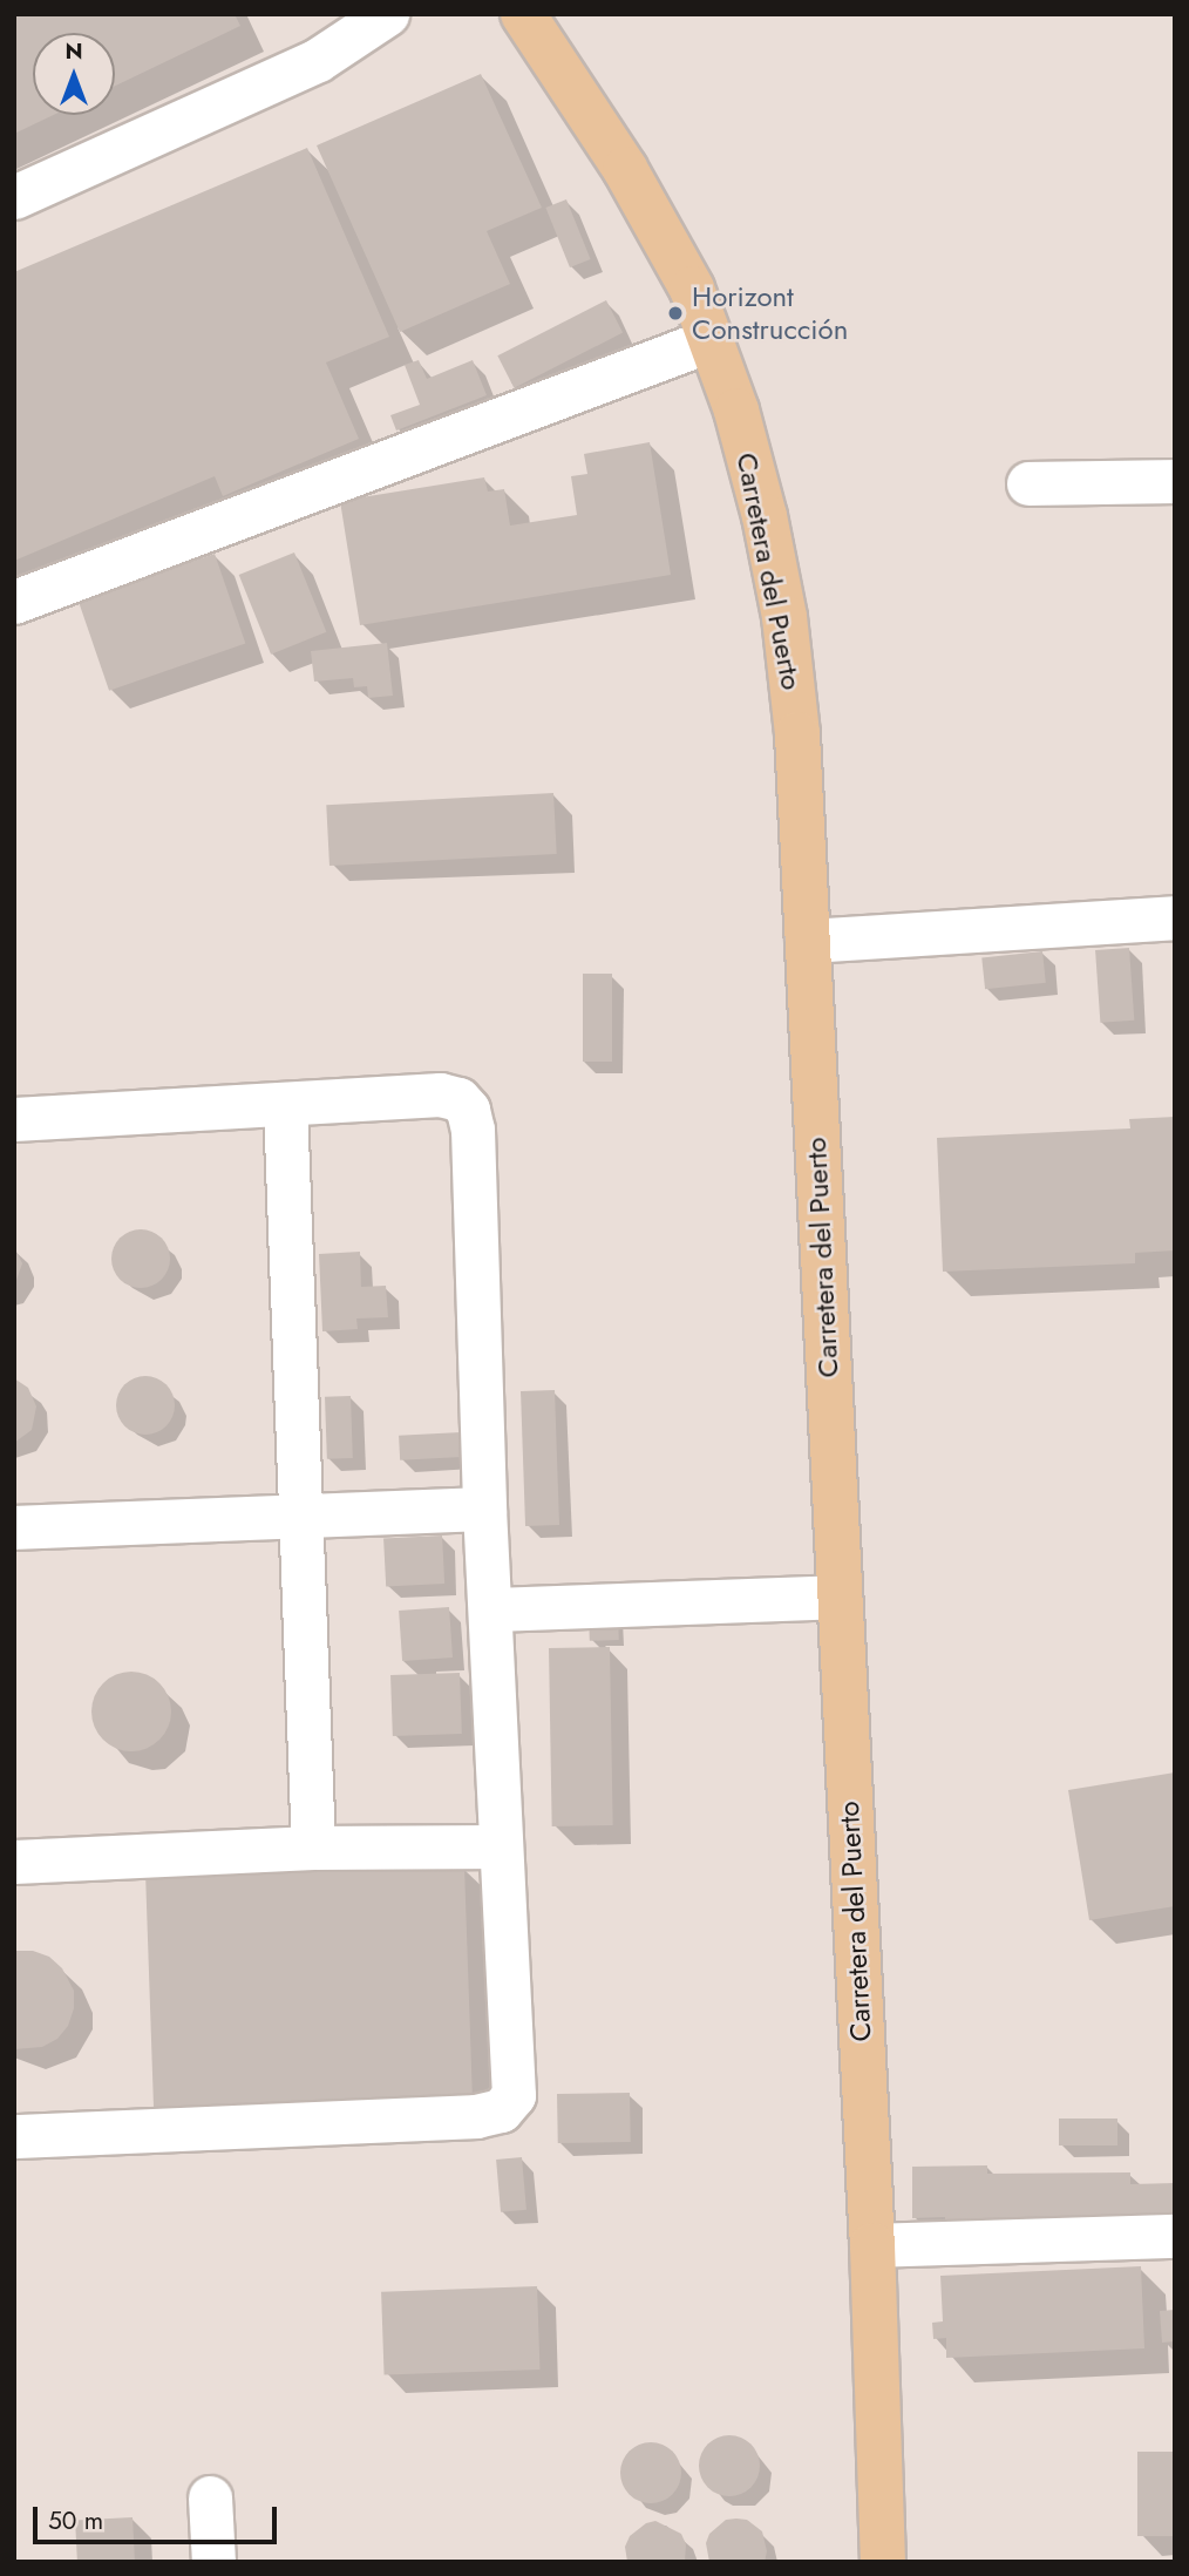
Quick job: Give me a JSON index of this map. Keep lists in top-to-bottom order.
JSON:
{
  "streets": {
    "main road": ["Carretera del Puerto"]
  },
  "places": ["Horizont Construcción"],
  "scale_bar": "50 m",
  "north": "top"
}
